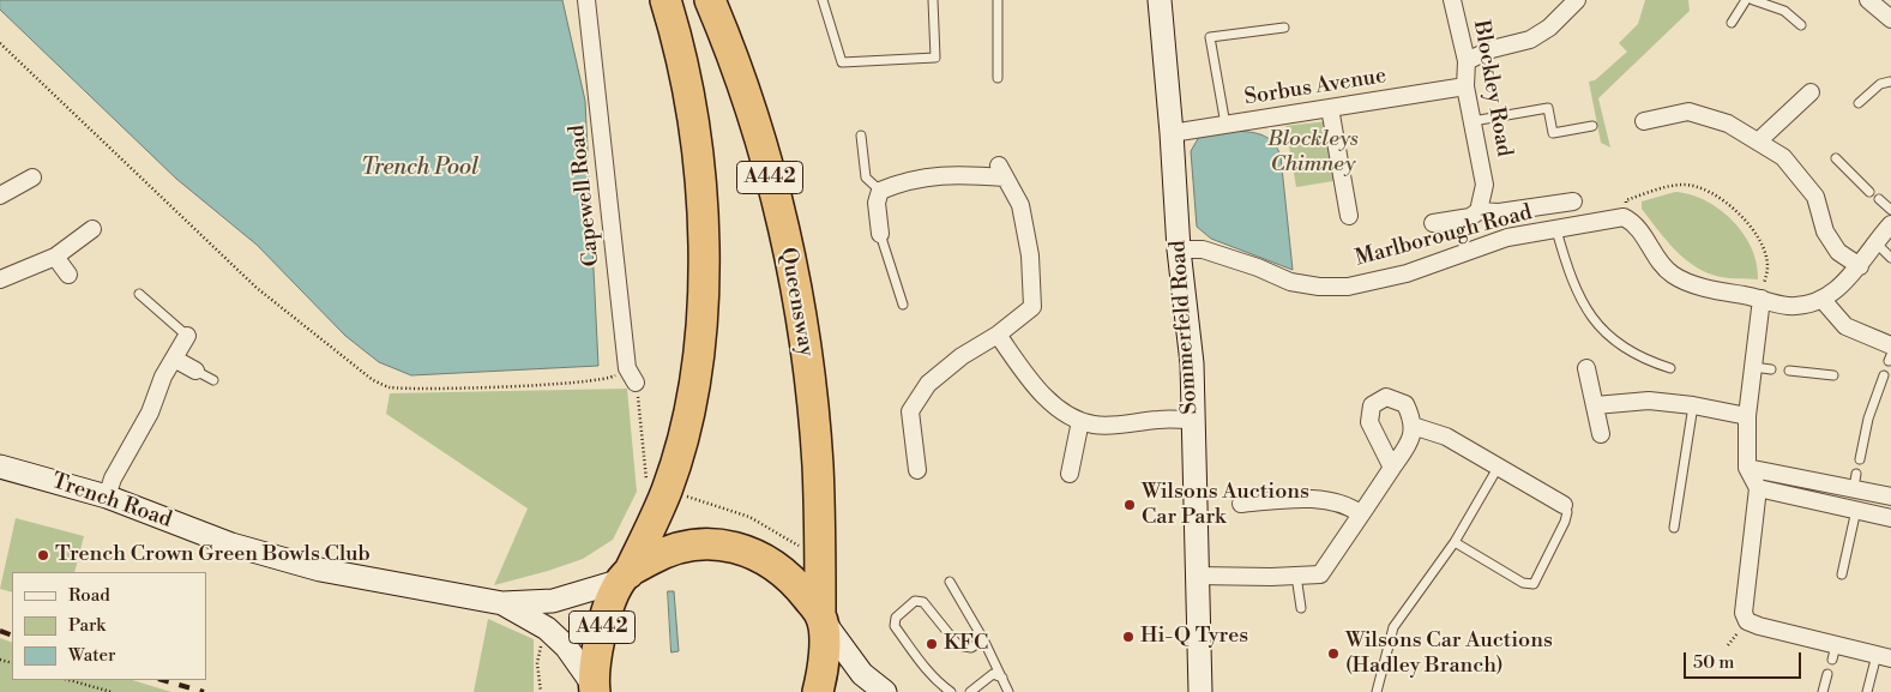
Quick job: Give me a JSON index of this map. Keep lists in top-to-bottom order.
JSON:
{
  "streets": {
    "highway": ["A442", "Queensway"],
    "street": [
      "Sorbus Avenue",
      "Blockley Road",
      "Capewell Road",
      "Marlborough Road",
      "Sommerfeld Road",
      "Trench Road"
    ]
  },
  "crossings": [
    ["Sorbus Avenue", "Blockley Road"],
    ["Sorbus Avenue", "Sommerfeld Road"],
    ["A442", "Queensway"],
    ["Marlborough Road", "Sommerfeld Road"]
  ],
  "water": ["Trench Pool"],
  "parks": ["Blockleys Chimney"],
  "places": [
    "Wilsons Auctions Car Park",
    "Trench Crown Green Bowls Club",
    "Hi-Q Tyres",
    "KFC",
    "Wilsons Car Auctions (Hadley Branch)"
  ],
  "legend": ["Road", "Park", "Water"],
  "scale_bar": "50 m"
}
